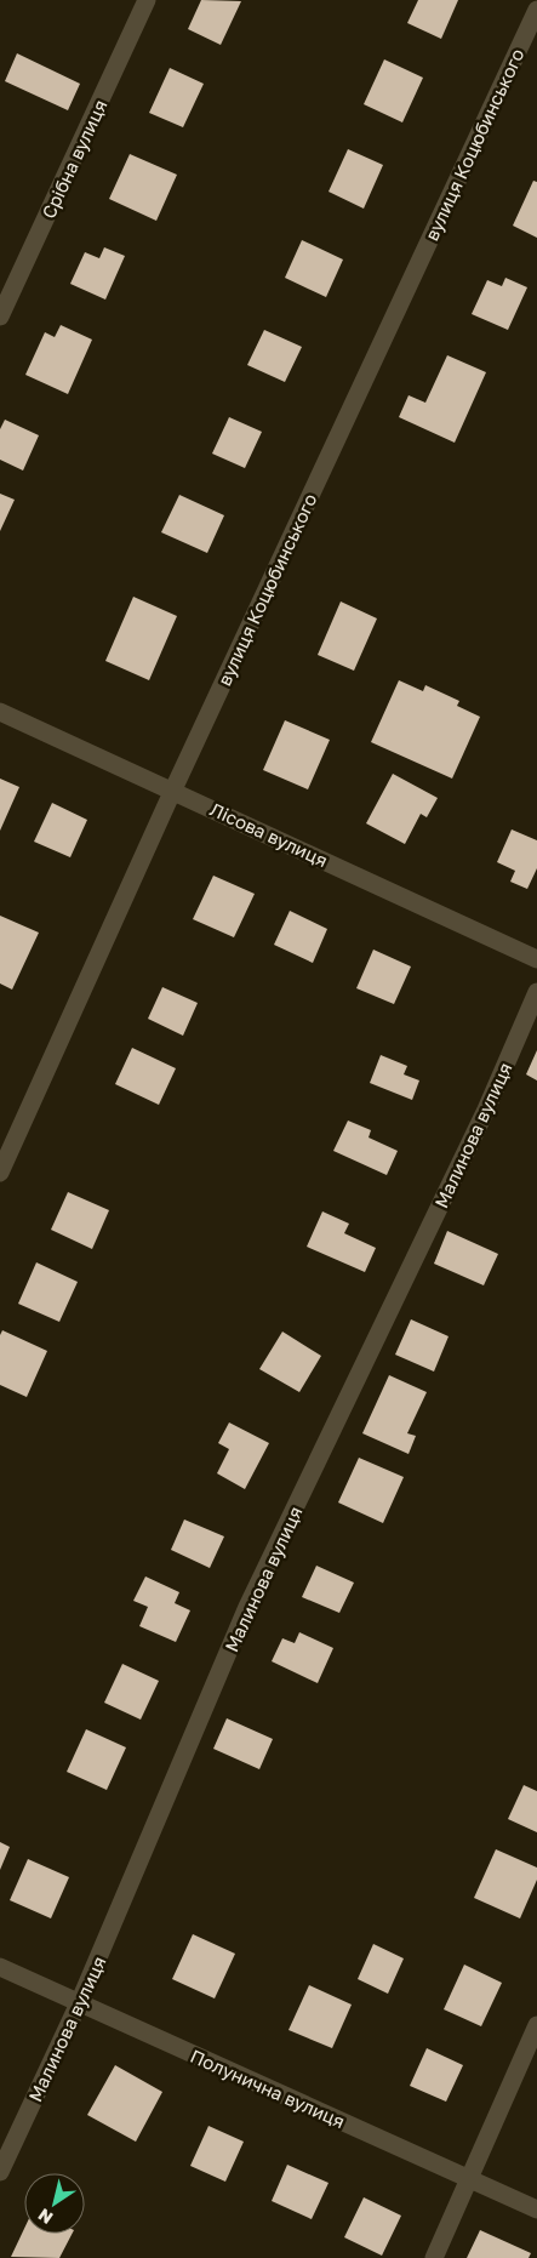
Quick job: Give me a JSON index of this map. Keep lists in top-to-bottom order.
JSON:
{
  "streets": {
    "street": [
      "вулиця Коцюбинського",
      "Срібна вулиця",
      "Лісова вулиця",
      "Малинова вулиця",
      "Полунична вулиця"
    ]
  },
  "crossings": [
    ["вулиця Коцюбинського", "Лісова вулиця"],
    ["Малинова вулиця", "Полунична вулиця"]
  ],
  "north": "bottom left"
}
